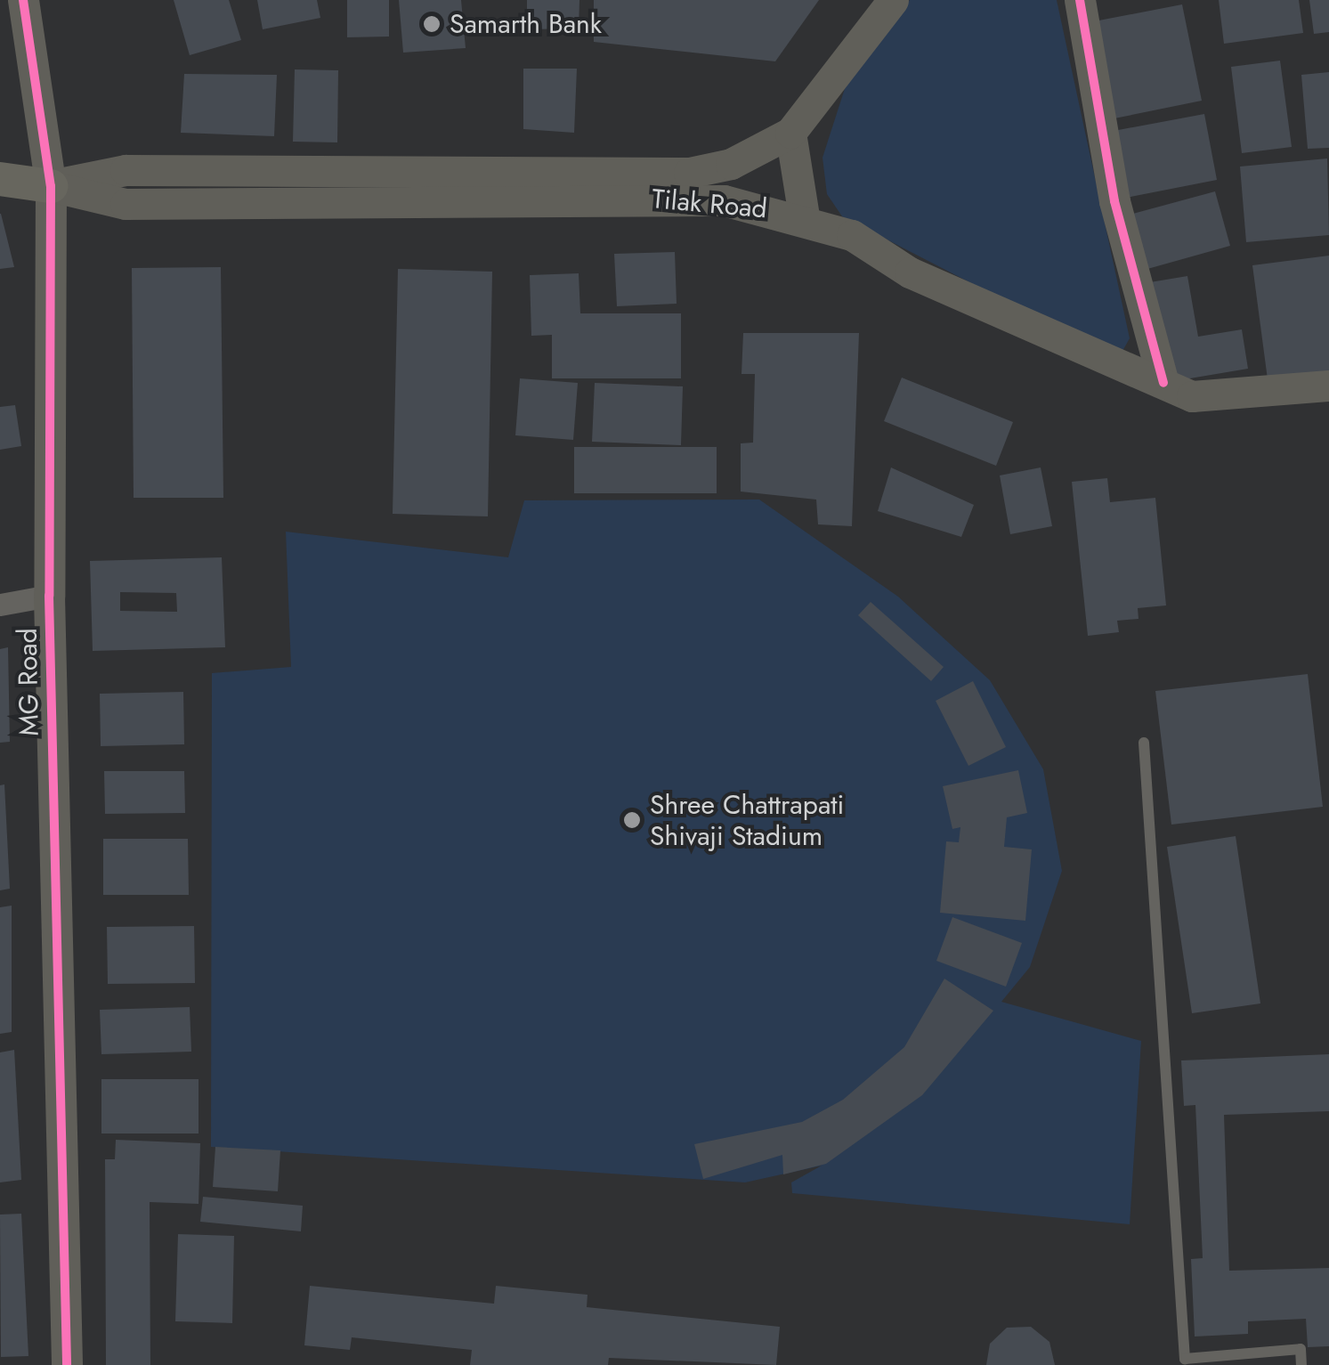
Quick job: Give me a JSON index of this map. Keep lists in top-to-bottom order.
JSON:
{
  "streets": {
    "main road": ["Tilak Road", "MG Road"]
  },
  "crossings": [
    ["Tilak Road", "MG Road"]
  ],
  "places": ["Samarth Bank", "Shree Chattrapati Shivaji Stadium"]
}
